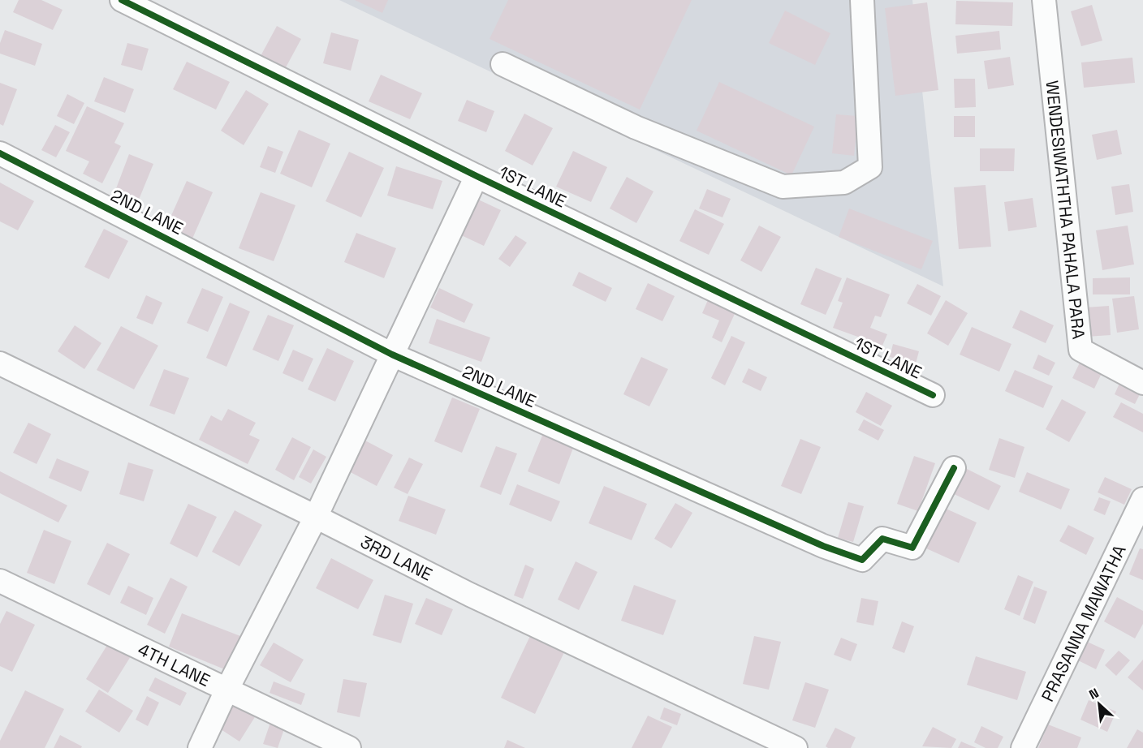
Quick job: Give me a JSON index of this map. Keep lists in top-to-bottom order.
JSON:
{
  "streets": {
    "street": [
      "1ST LANE",
      "WENDESIWATHTHA PAHALA PARA",
      "2ND LANE",
      "3RD LANE",
      "PRASANNA MAWATHA",
      "4TH LANE"
    ]
  },
  "north": "top left"
}
